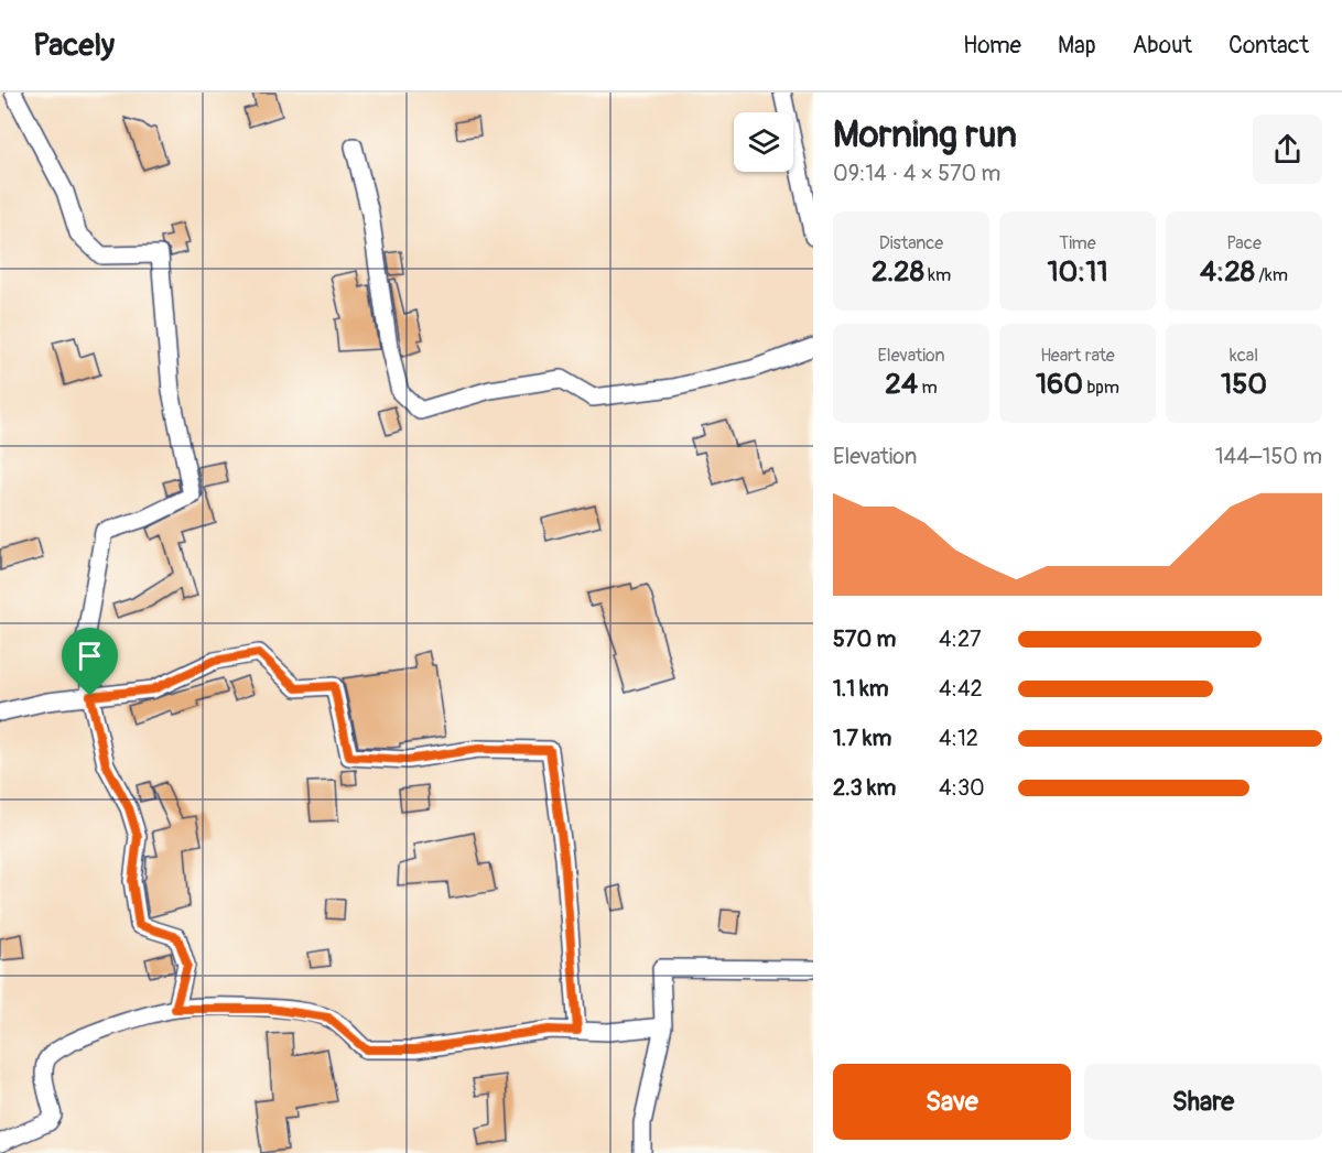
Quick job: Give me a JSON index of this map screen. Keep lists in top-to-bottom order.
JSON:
{
  "page": {
    "header": "Pacely",
    "nav": [
      "Home",
      "Map",
      "About",
      "Contact"
    ],
    "heading": ["Morning run", "09:14 · 4 × 570 m"],
    "stats": [
      ["Distance", "2.28 km"],
      ["Time", "10:11"],
      ["Pace", "4:28 /km"],
      ["Elevation", "24 m"],
      ["Heart rate", "160 bpm"],
      ["kcal", "150"]
    ],
    "chart": ["Elevation", "144–150 m"],
    "list": [
      {
        "name": "570 m",
        "note": "4:27"
      },
      {
        "name": "1.1 km",
        "note": "4:42"
      },
      {
        "name": "1.7 km",
        "note": "4:12"
      },
      {
        "name": "2.3 km",
        "note": "4:30"
      }
    ],
    "buttons": ["Save", "Share"]
  }
}
